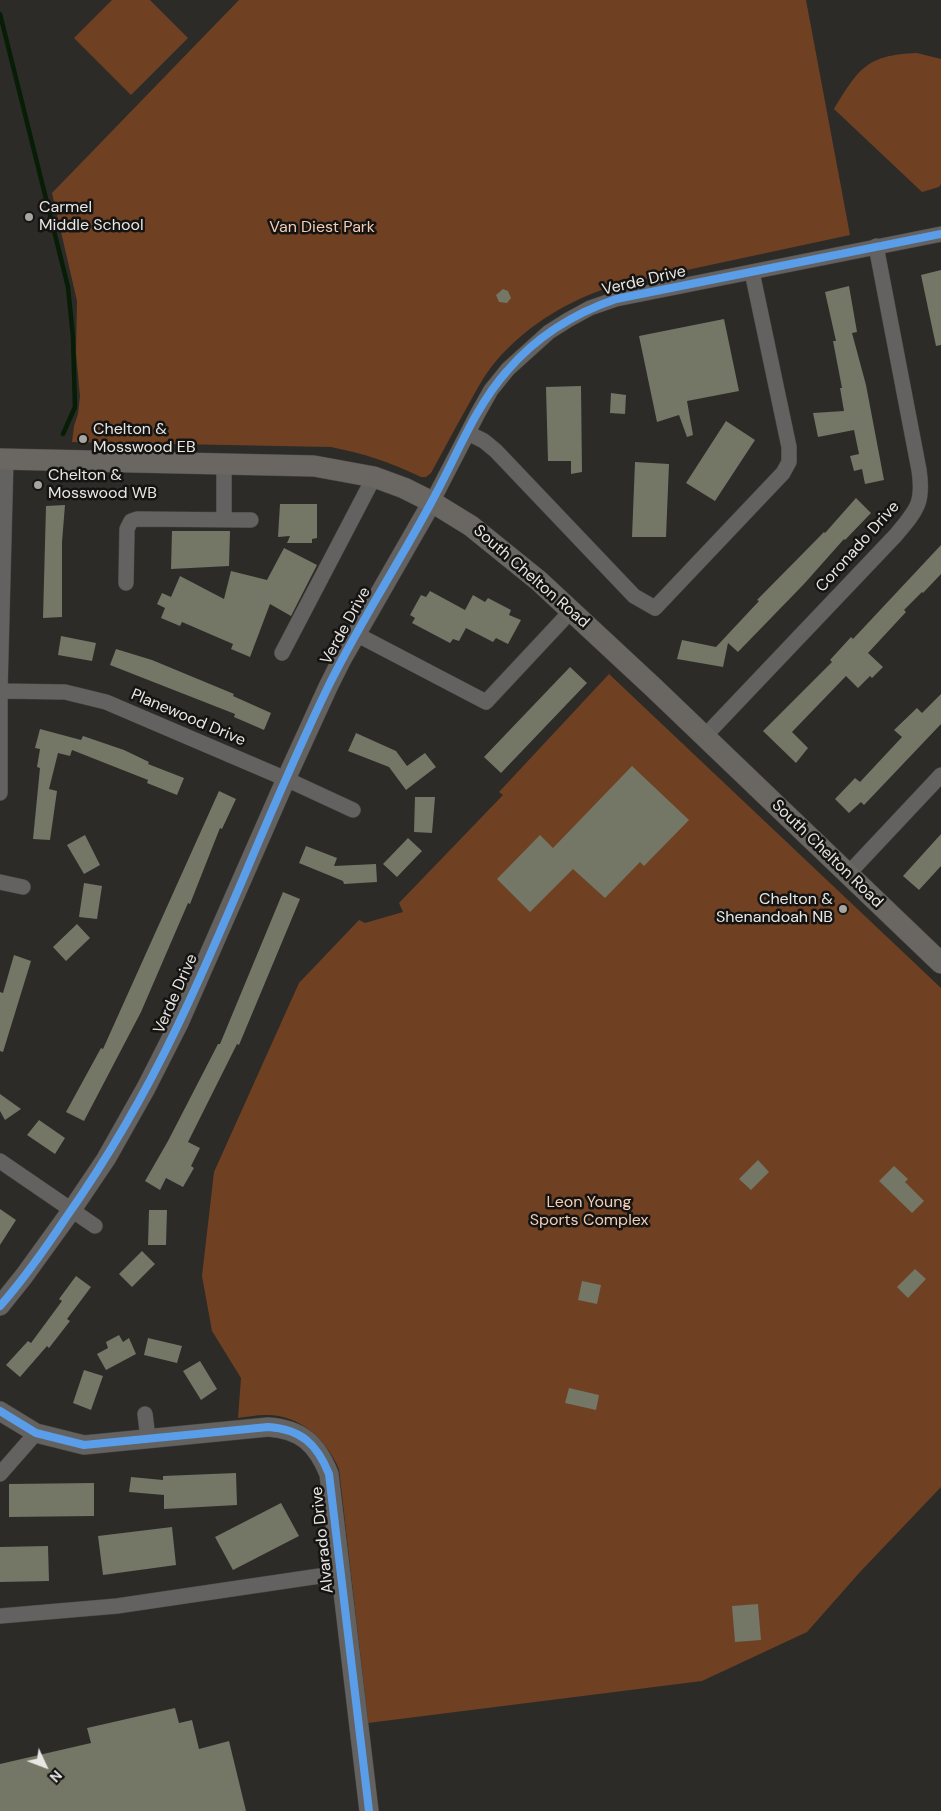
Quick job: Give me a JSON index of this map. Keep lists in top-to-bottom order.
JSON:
{
  "streets": {
    "main road": ["South Chelton Road"],
    "street": [
      "Verde Drive",
      "Coronado Drive",
      "Planewood Drive",
      "Alvarado Drive"
    ]
  },
  "crossings": [
    ["Verde Drive", "Coronado Drive"],
    ["Verde Drive", "South Chelton Road"],
    ["Verde Drive", "Planewood Drive"],
    ["Coronado Drive", "South Chelton Road"]
  ],
  "parks": ["Van Diest Park", "Leon Young Sports Complex"],
  "places": [
    "Carmel Middle School",
    "Chelton & Mosswood EB",
    "Chelton & Mosswood WB",
    "Chelton & Shenandoah NB"
  ],
  "north": "bottom right"
}
